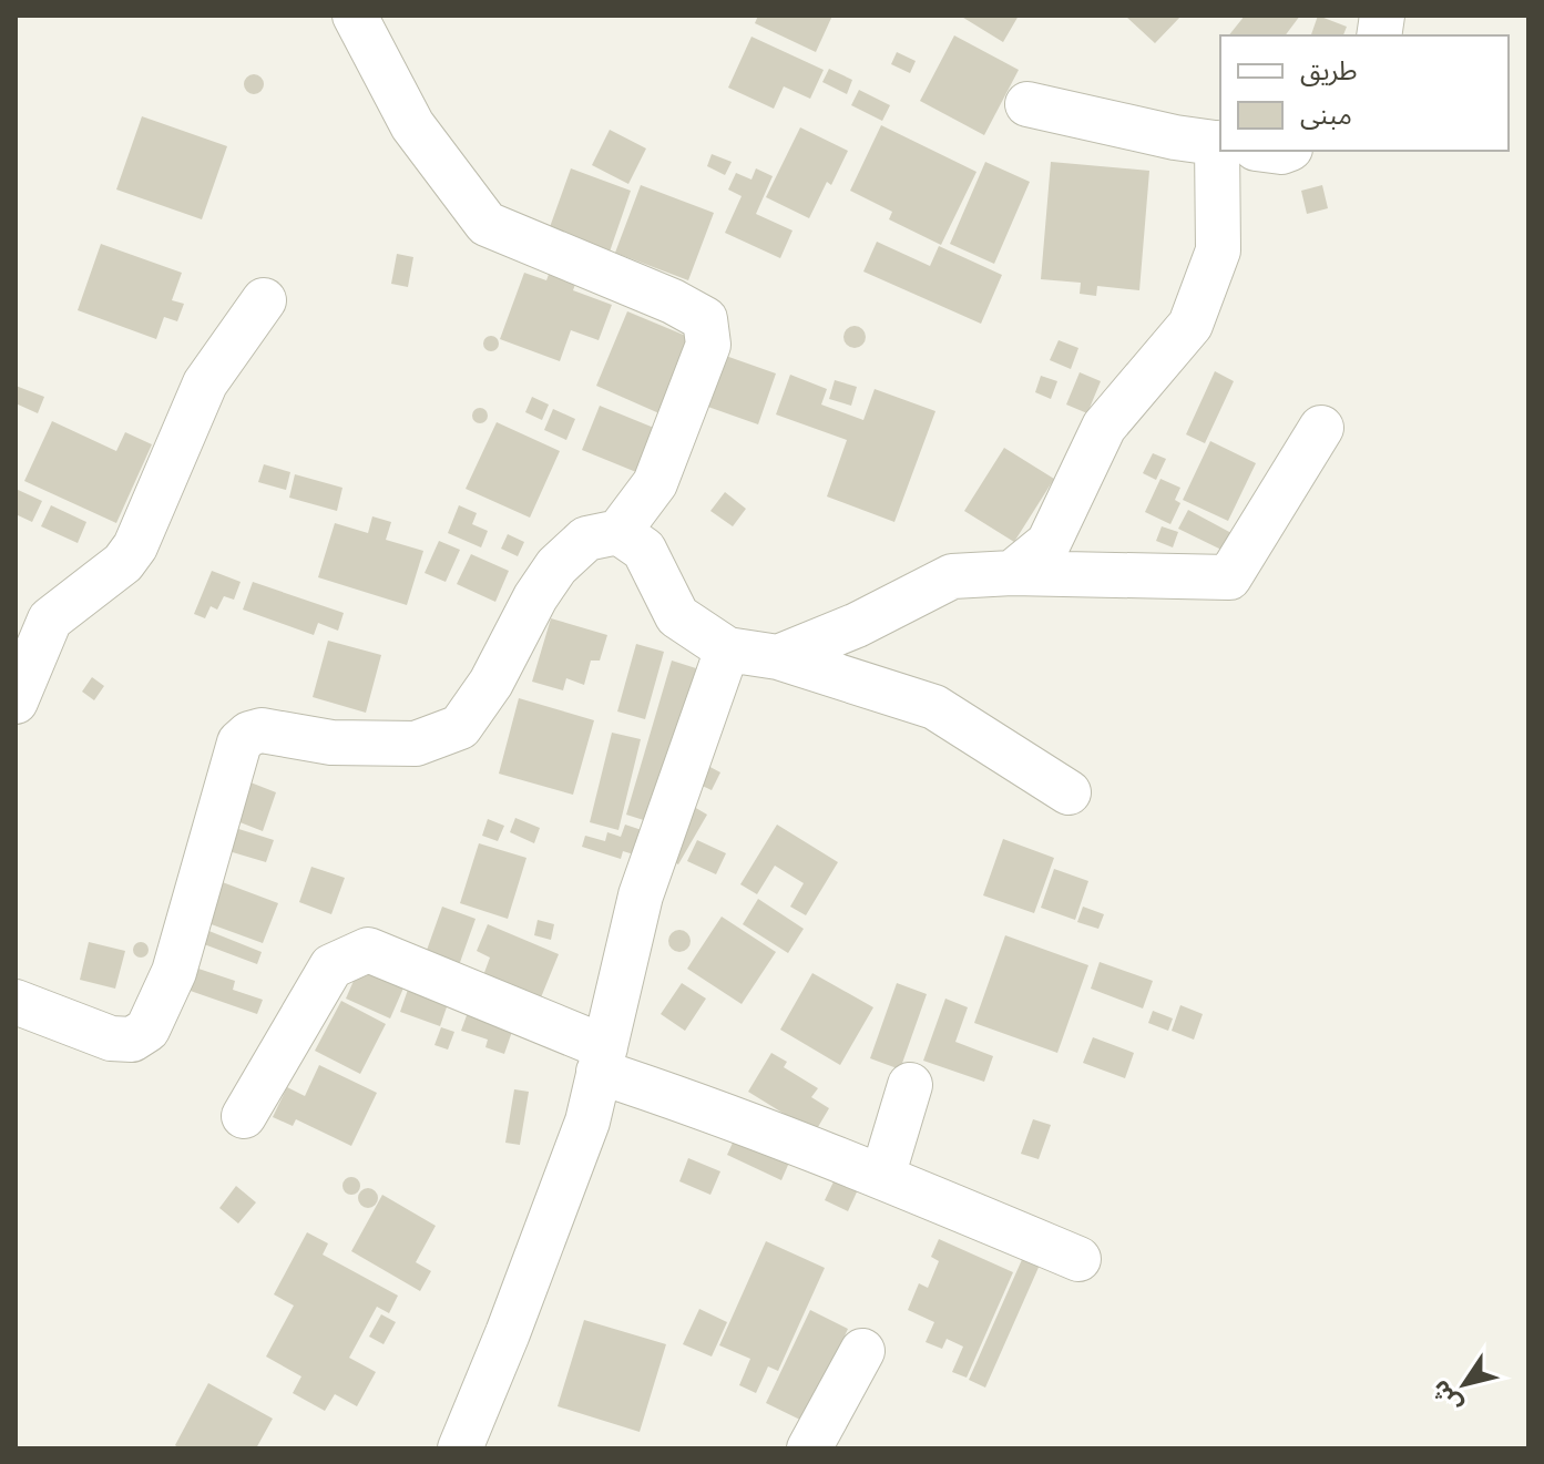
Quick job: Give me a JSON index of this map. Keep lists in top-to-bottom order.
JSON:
{
  "legend": ["طريق", "مبنى"],
  "north": "bottom left"
}
